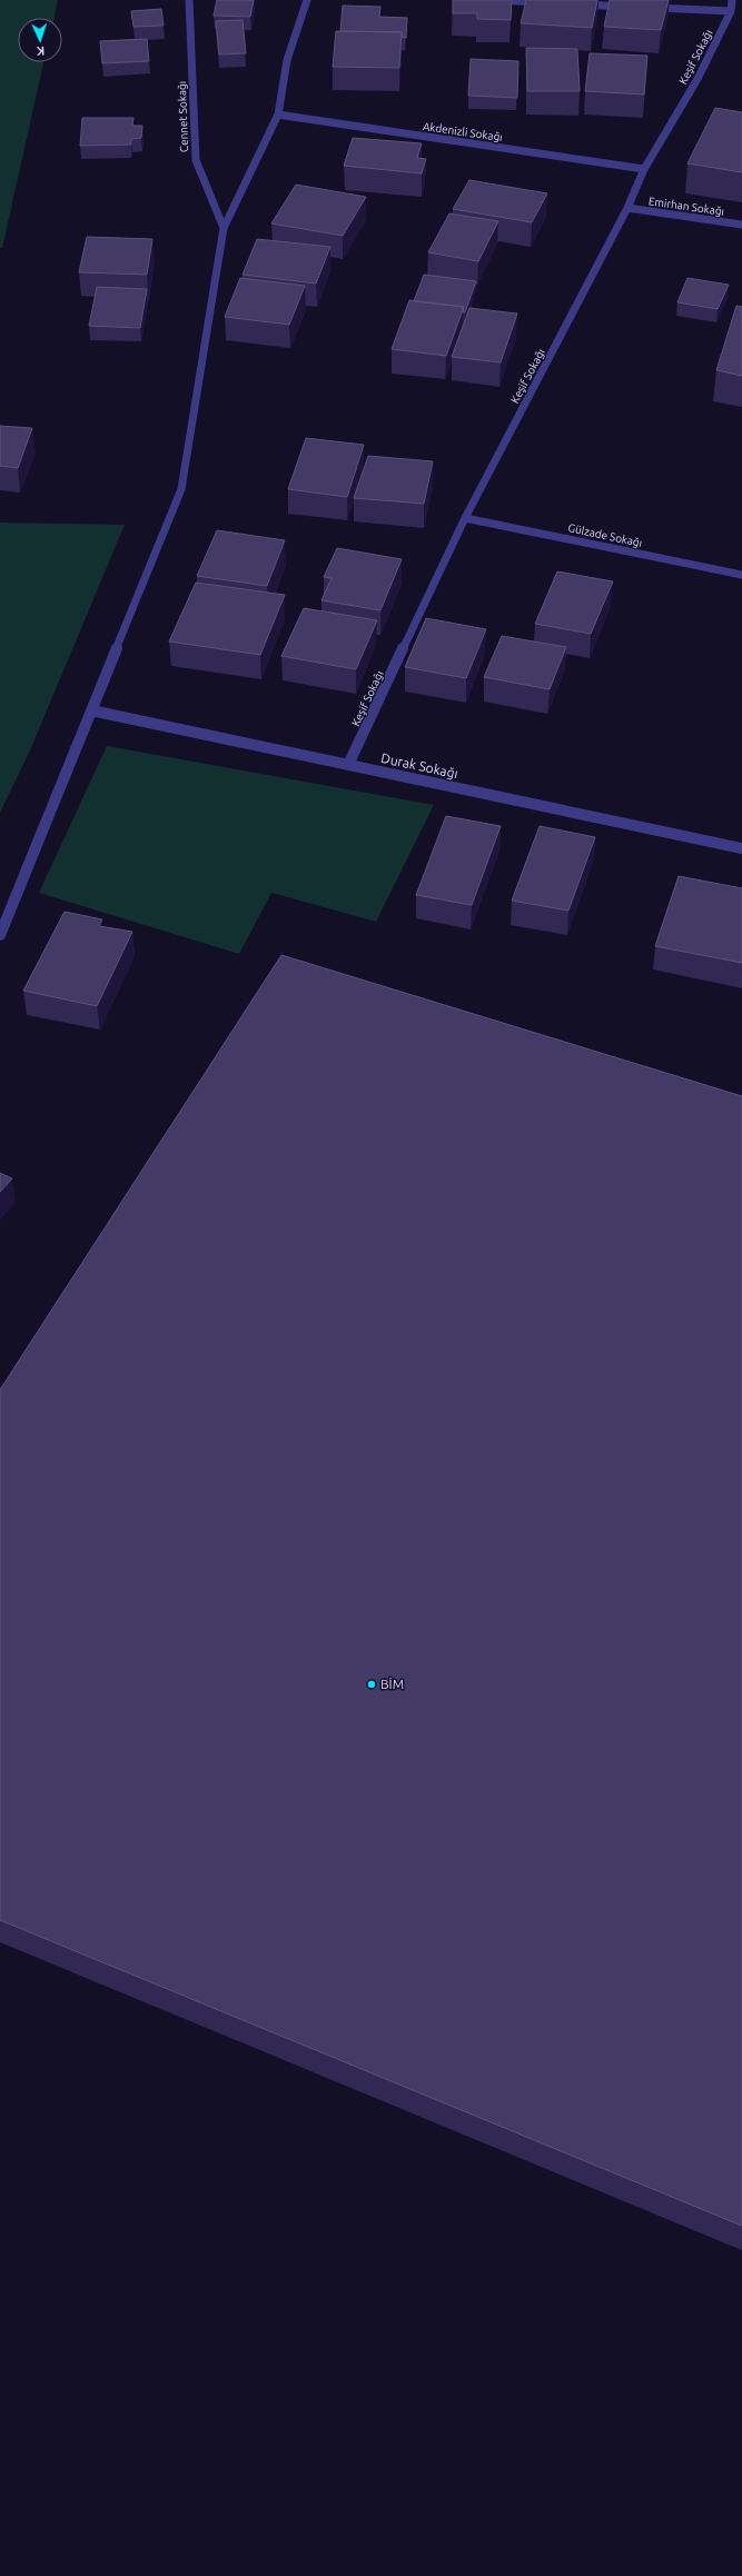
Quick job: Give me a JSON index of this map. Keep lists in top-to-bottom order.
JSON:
{
  "streets": {
    "street": [
      "Keşif Sokağı",
      "Cennet Sokağı",
      "Akdenizli Sokağı",
      "Emirhan Sokağı",
      "Gülzade Sokağı",
      "Durak Sokağı"
    ]
  },
  "crossings": [
    ["Keşif Sokağı", "Akdenizli Sokağı"],
    ["Keşif Sokağı", "Emirhan Sokağı"],
    ["Keşif Sokağı", "Gülzade Sokağı"],
    ["Keşif Sokağı", "Durak Sokağı"]
  ],
  "places": ["BİM"],
  "north": "bottom"
}
